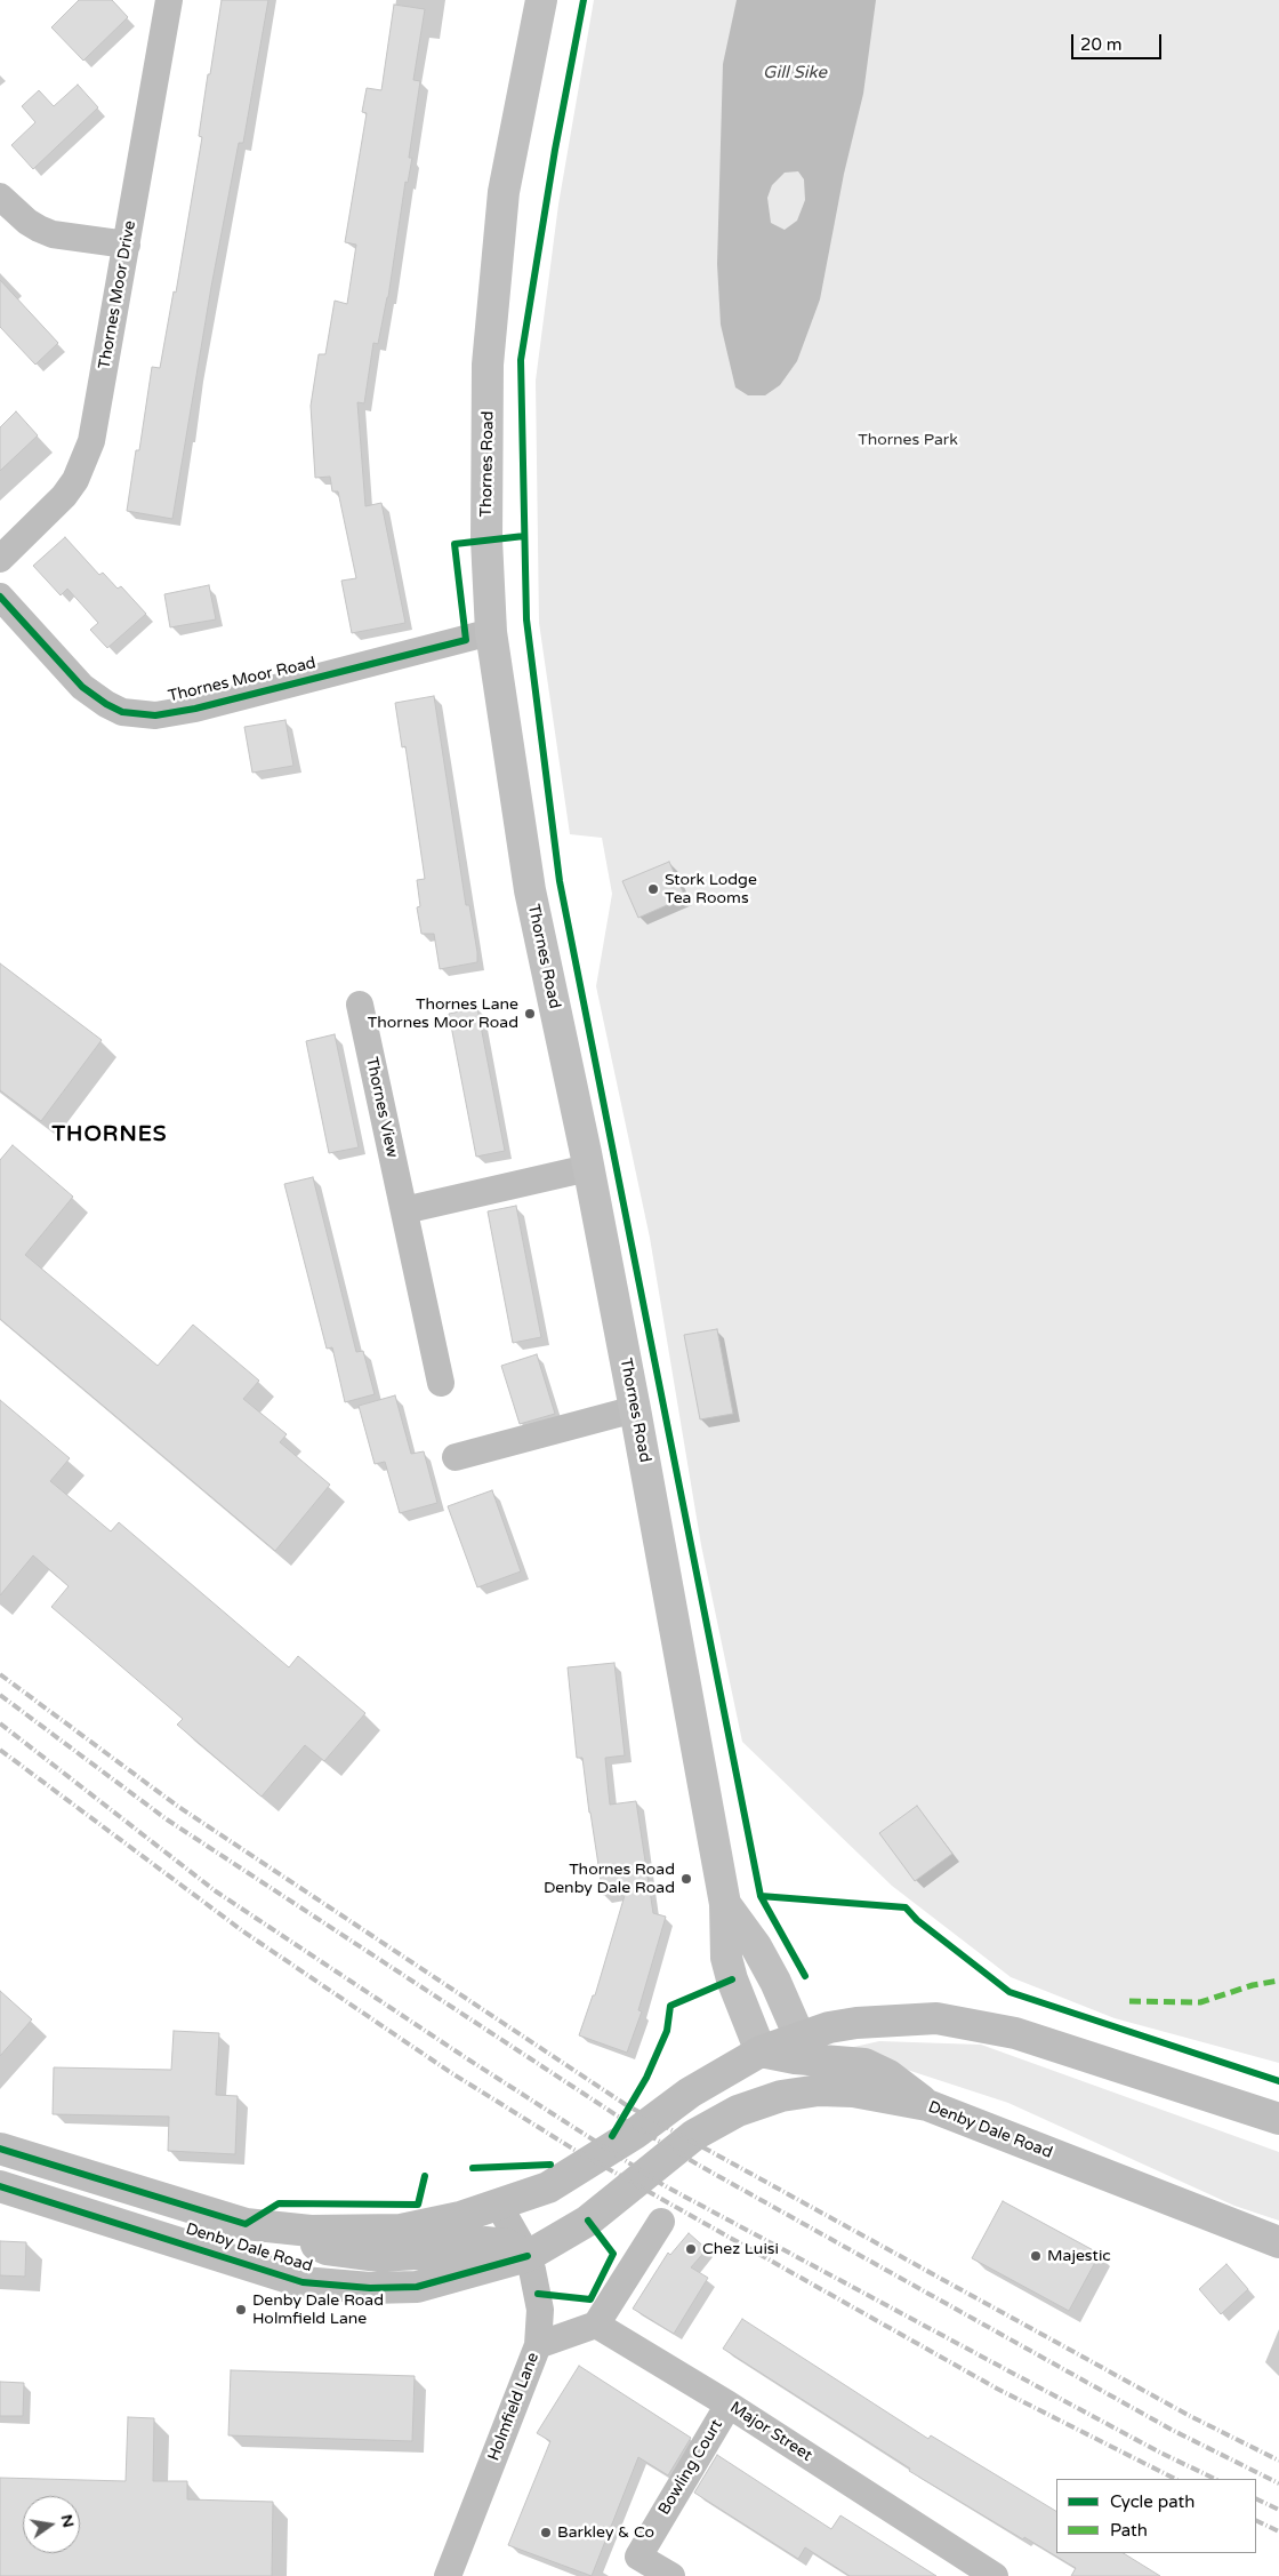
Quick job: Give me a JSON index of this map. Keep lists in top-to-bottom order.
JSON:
{
  "streets": {
    "main road": ["Thornes Road", "Denby Dale Road"],
    "street": [
      "Thornes Moor Drive",
      "Thornes Moor Road",
      "Thornes View",
      "Holmfield Lane",
      "Major Street",
      "Bowling Court"
    ]
  },
  "crossings": [
    ["Thornes Road", "Thornes Moor Road"],
    ["Thornes Road", "Denby Dale Road"],
    ["Denby Dale Road", "Holmfield Lane"],
    ["Major Street", "Bowling Court"]
  ],
  "districts": ["THORNES"],
  "water": ["Gill Sike"],
  "parks": ["Thornes Park"],
  "places": [
    "Stork Lodge Tea Rooms",
    "Thornes Lane Thornes Moor Road",
    "Thornes Road Denby Dale Road",
    "Chez Luisi",
    "Majestic",
    "Denby Dale Road Holmfield Lane",
    "Barkley & Co"
  ],
  "legend": ["Cycle path", "Path"],
  "scale_bar": "20 m",
  "north": "right"
}
